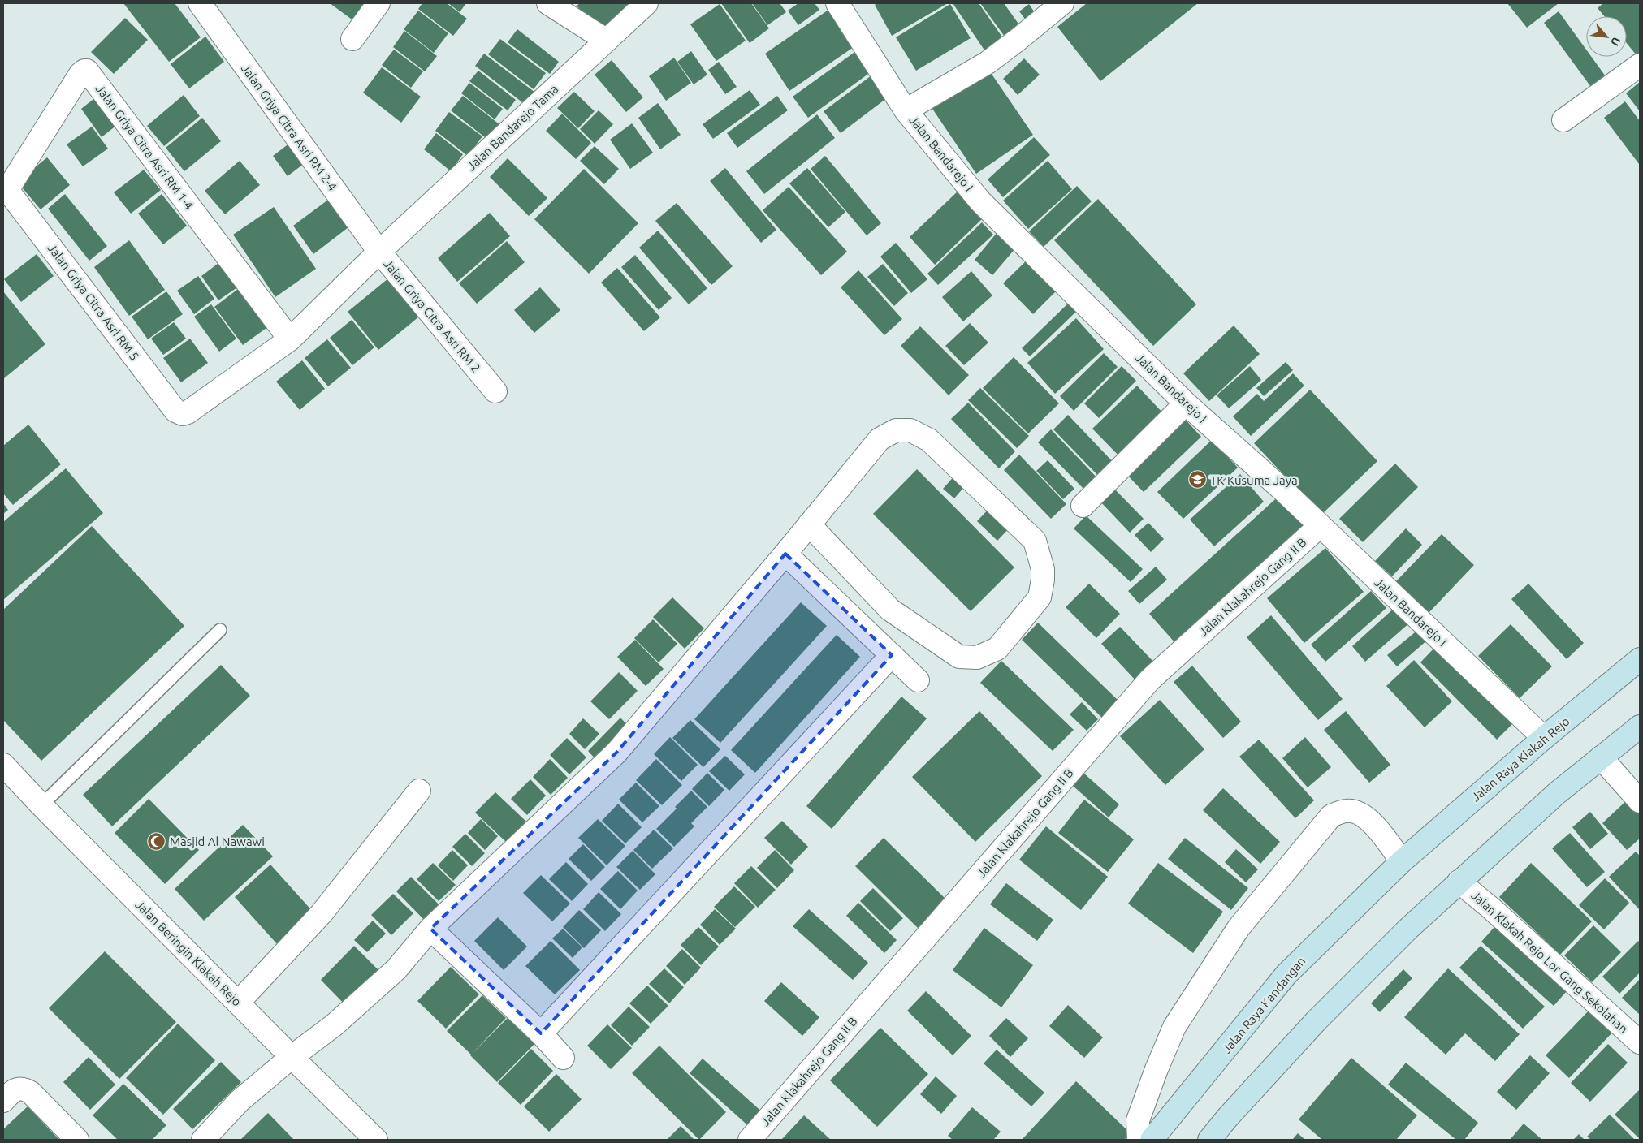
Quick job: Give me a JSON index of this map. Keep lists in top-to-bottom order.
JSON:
{
  "streets": {
    "main road": ["Jalan Raya Klakah Rejo", "Jalan Raya Kandangan"],
    "street": [
      "Jalan Griya Citra Asri RM 2-4",
      "Jalan Bandarejo Tama",
      "Jalan Griya Citra Asri RM 1-4",
      "Jalan Bandarejo I",
      "Jalan Griya Citra Asri RM 5",
      "Jalan Griya Citra Asri RM 2",
      "Jalan Klakahrejo Gang II B",
      "Jalan Beringin Klakah Rejo",
      "Jalan Klakah Rejo Lor Gang Sekolahan"
    ]
  },
  "crossings": [
    ["Jalan Griya Citra Asri RM 2-4", "Jalan Bandarejo Tama"],
    ["Jalan Griya Citra Asri RM 2-4", "Jalan Griya Citra Asri RM 2"],
    ["Jalan Bandarejo Tama", "Jalan Griya Citra Asri RM 2"],
    ["Jalan Griya Citra Asri RM 1-4", "Jalan Griya Citra Asri RM 5"],
    ["Jalan Griya Citra Asri RM 1-4", "Jalan Griya Citra Asri RM 2"],
    ["Jalan Bandarejo I", "Jalan Klakahrejo Gang II B"],
    ["Jalan Bandarejo I", "Jalan Raya Klakah Rejo"],
    ["Jalan Griya Citra Asri RM 5", "Jalan Griya Citra Asri RM 2"],
    ["Jalan Raya Klakah Rejo", "Jalan Raya Kandangan"]
  ],
  "places": {
    "school or university": ["TK Kusuma Jaya"],
    "mosque": ["Masjid Al Nawawi"]
  },
  "north": "bottom right"
}
